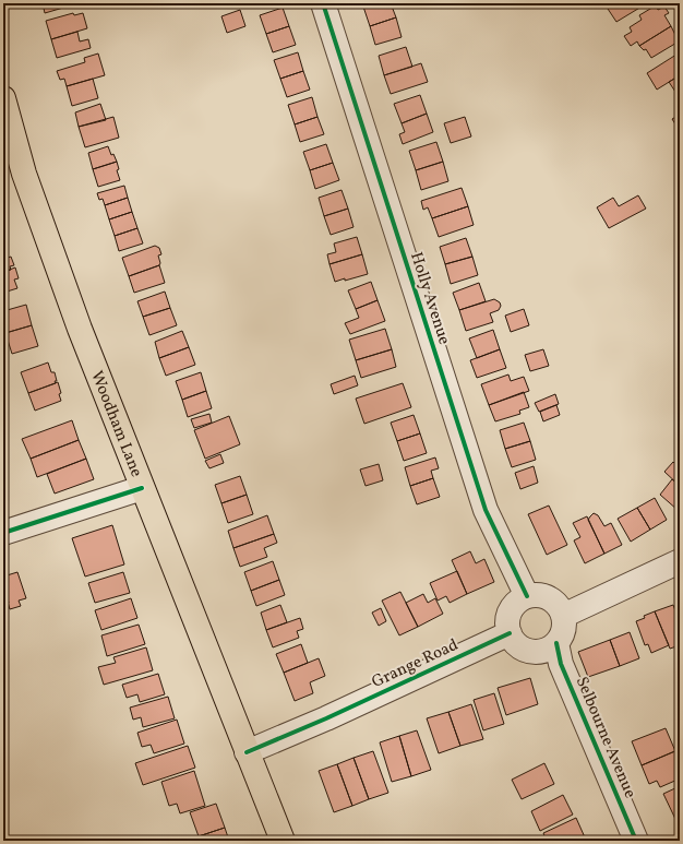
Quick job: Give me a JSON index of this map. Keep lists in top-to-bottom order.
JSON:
{
  "streets": {
    "main road": ["Woodham Lane"],
    "street": ["Holly Avenue", "Grange Road", "Selbourne Avenue"]
  },
  "crossings": [
    ["Holly Avenue", "Grange Road"],
    ["Holly Avenue", "Selbourne Avenue"],
    ["Woodham Lane", "Grange Road"],
    ["Grange Road", "Selbourne Avenue"]
  ]
}
